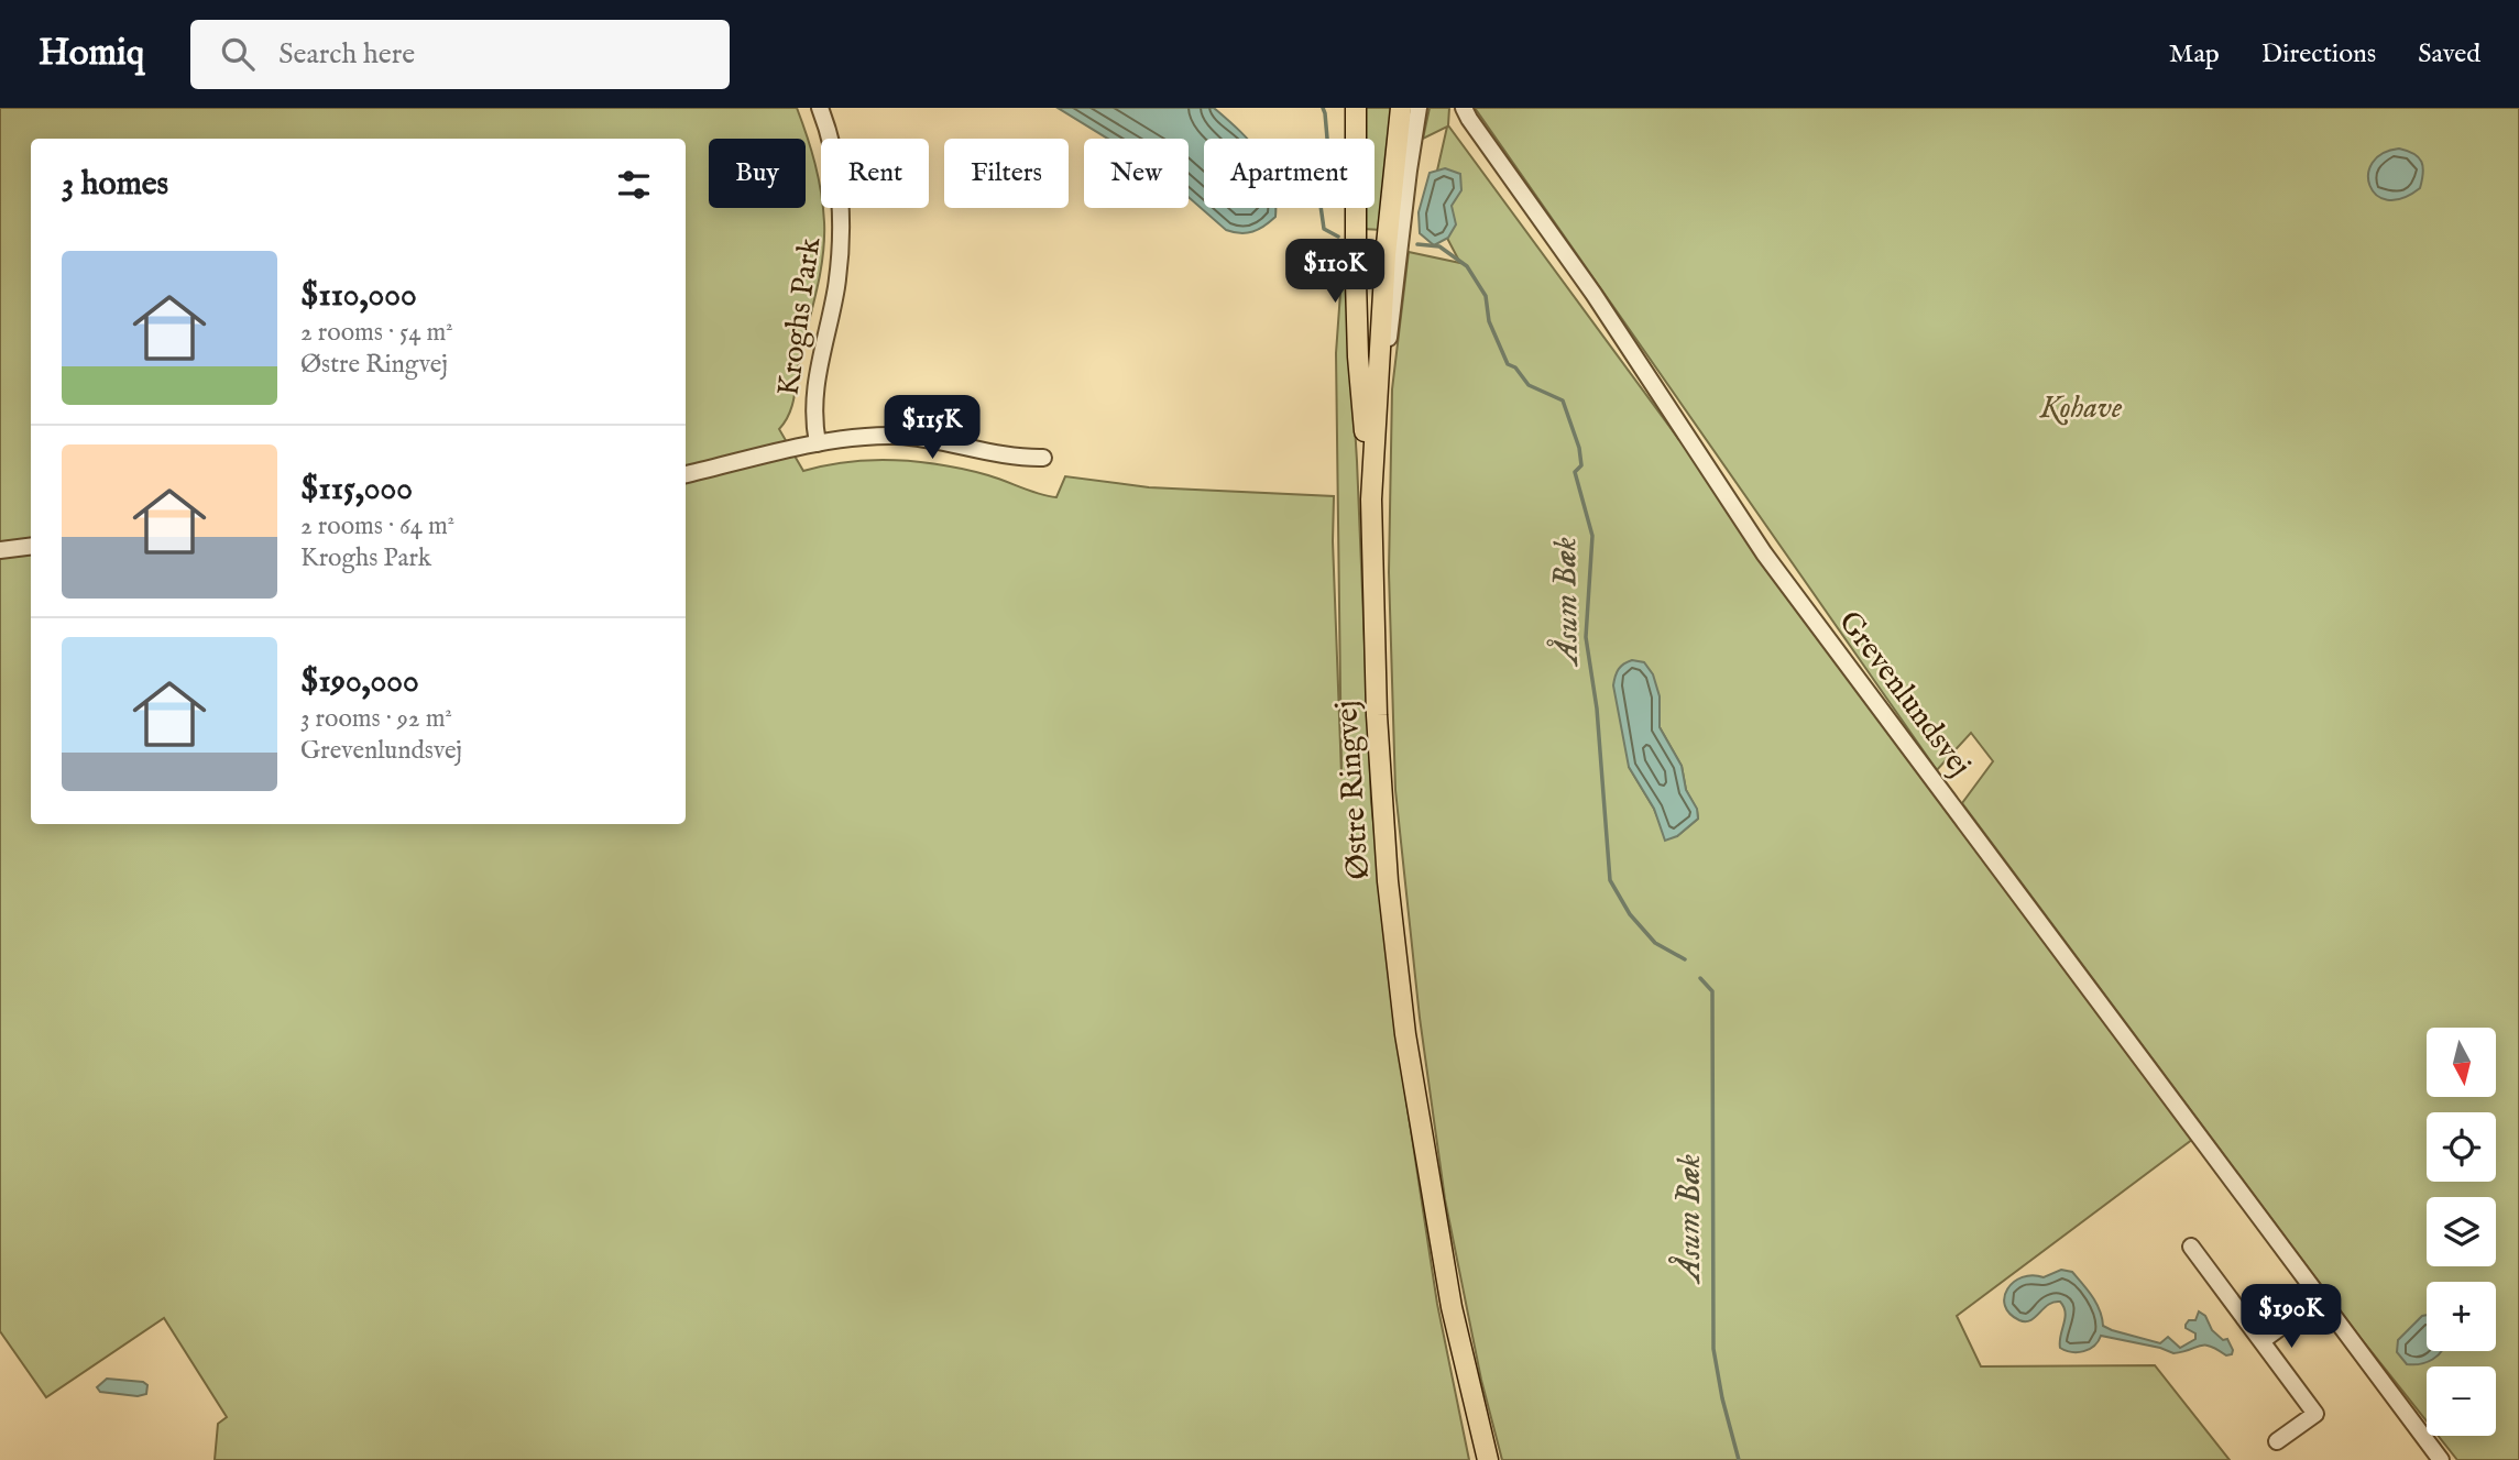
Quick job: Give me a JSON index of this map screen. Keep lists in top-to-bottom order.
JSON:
{
  "streets": {
    "main road": ["Østre Ringvej"],
    "street": ["Kroghs Park", "Grevenlundsvej"]
  },
  "water": ["Åsum Bæk"],
  "parks": ["Kohave"],
  "north": "bottom",
  "page": {
    "header": "Homiq",
    "search": "Search here",
    "nav": ["Map", "Directions", "Saved"],
    "chip": [
      "Buy",
      "Rent",
      "Filters",
      "New",
      "Apartment"
    ],
    "heading": "3 homes",
    "list": [
      {
        "name": "$110,000",
        "note": "2 rooms · 54 m² · Østre Ringvej"
      },
      {
        "name": "$115,000",
        "note": "2 rooms · 64 m² · Kroghs Park"
      },
      {
        "name": "$190,000",
        "note": "3 rooms · 92 m² · Grevenlundsvej"
      }
    ],
    "price": ["$110K", "$115K", "$190K"],
    "map_buttons": ["+", "−"]
  }
}
